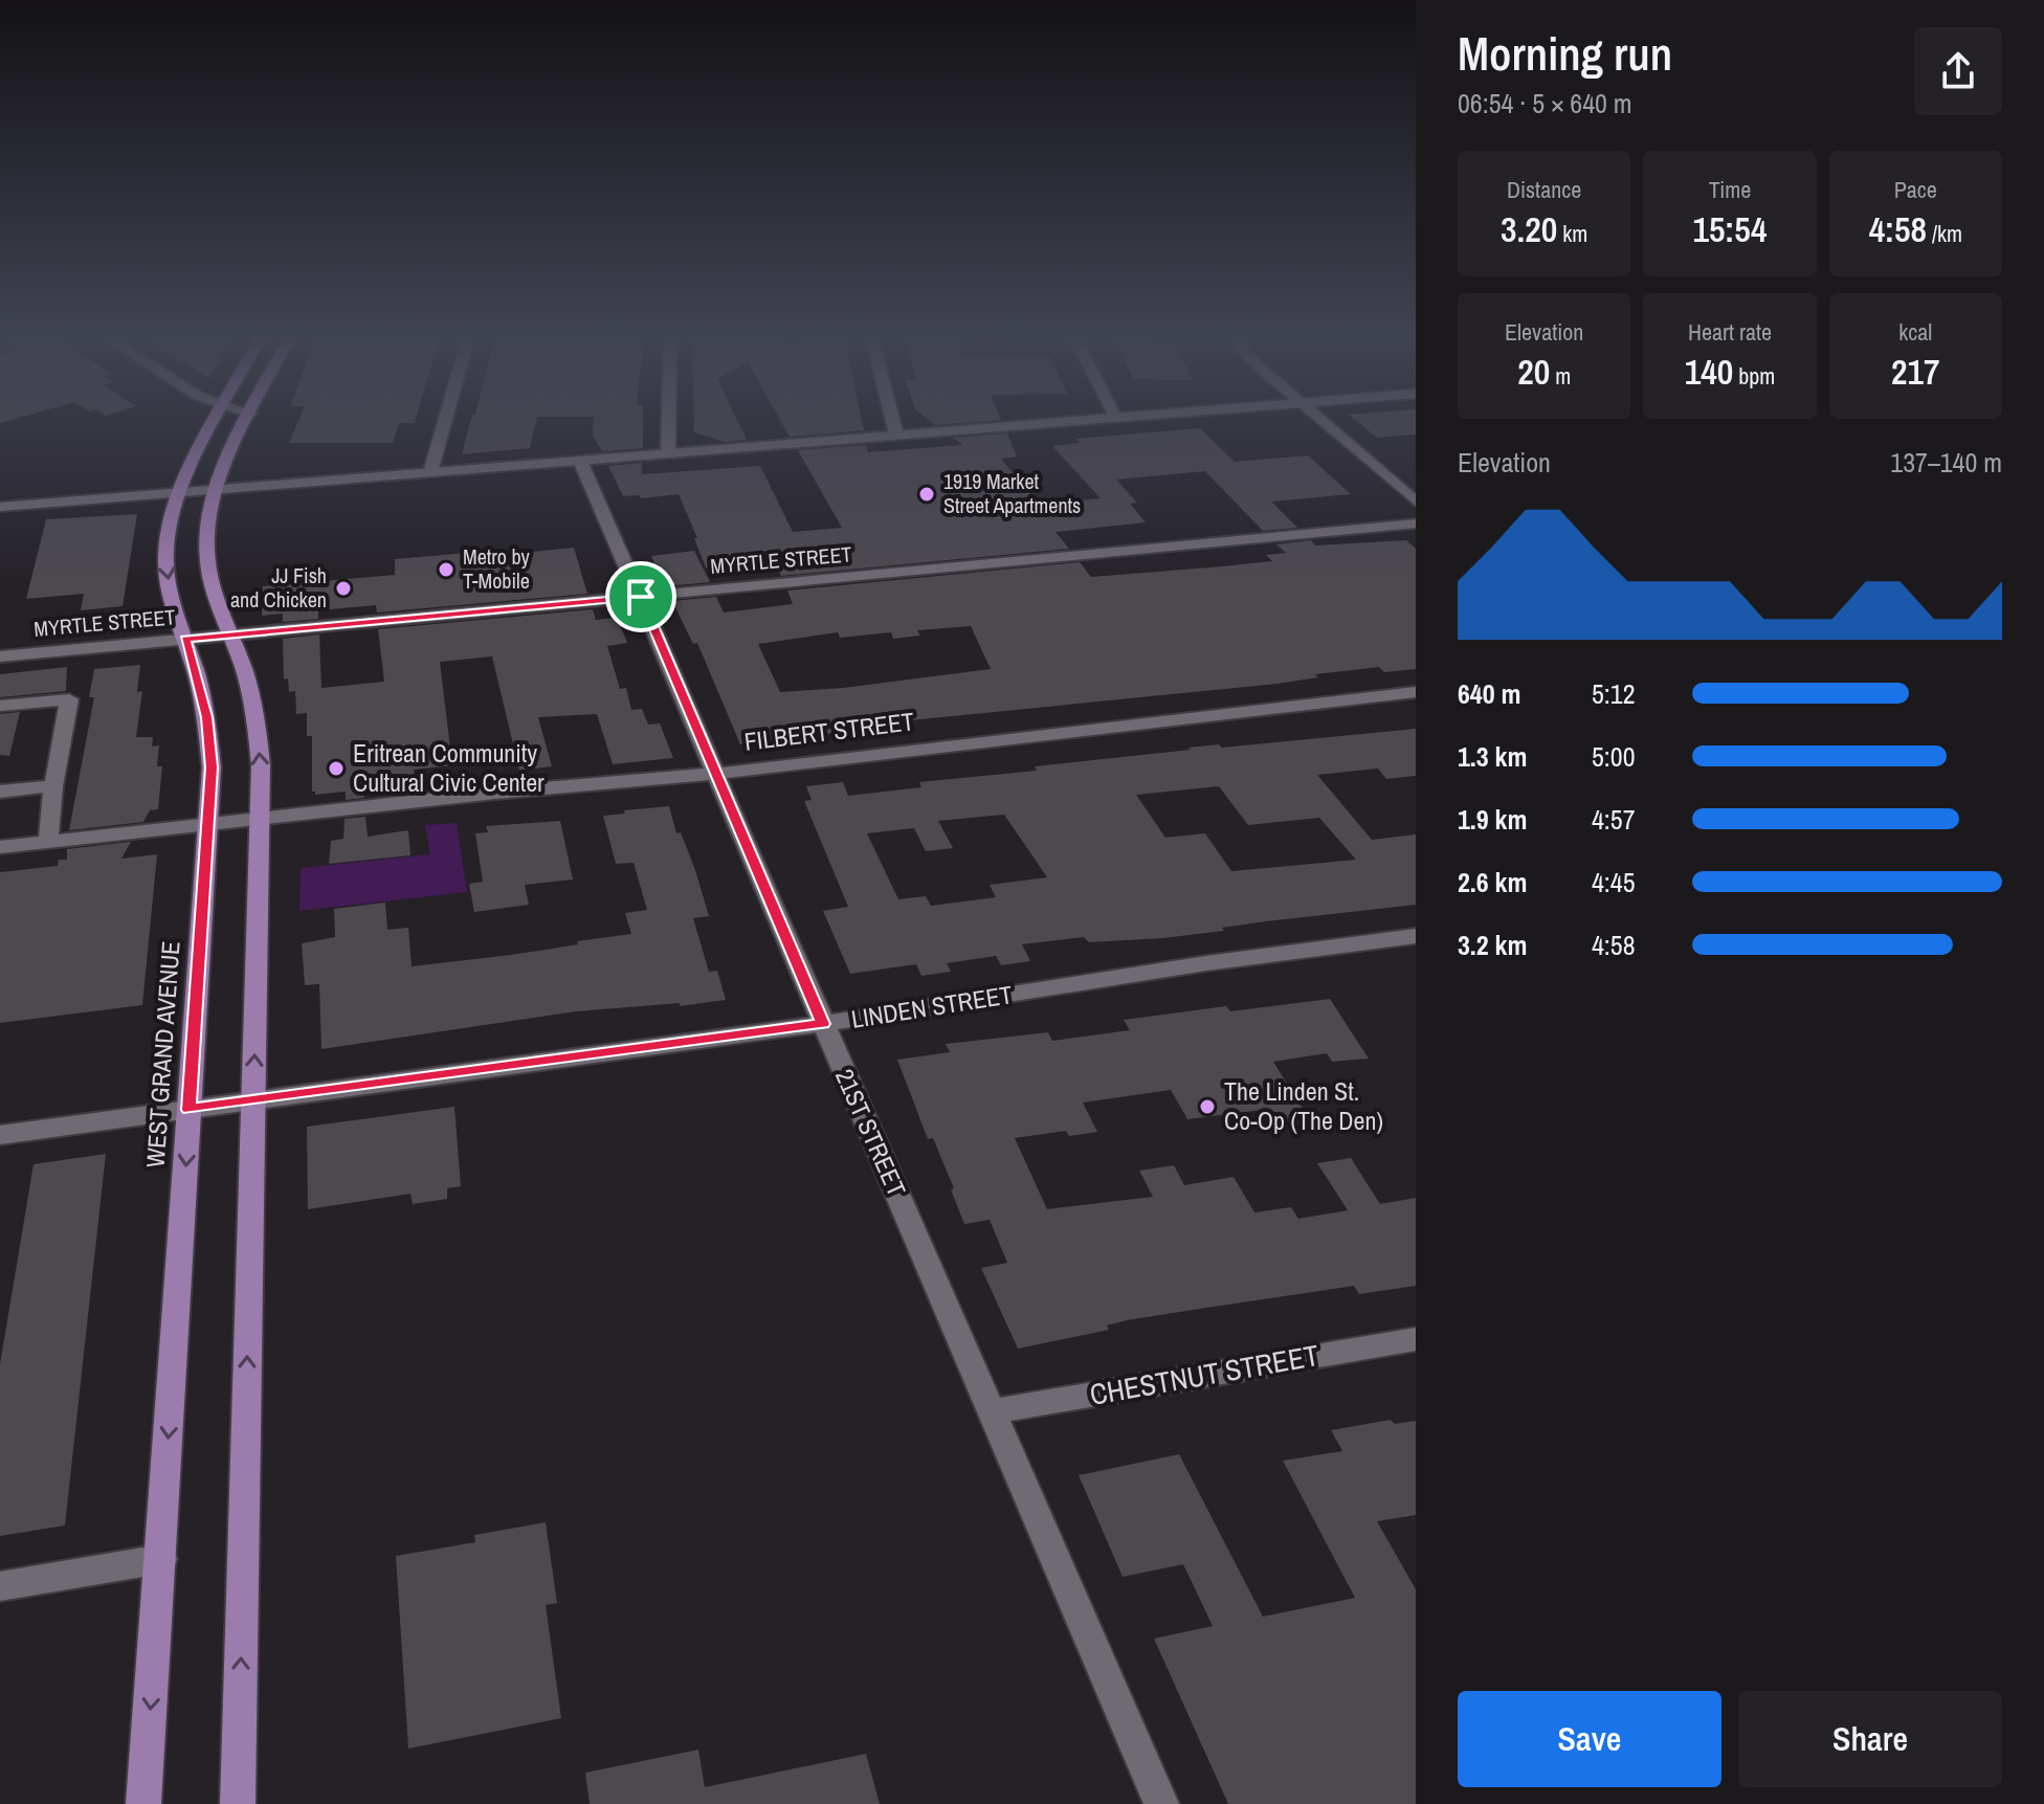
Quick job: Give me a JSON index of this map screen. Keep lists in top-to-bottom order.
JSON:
{
  "streets": {
    "main road": ["WEST GRAND AVENUE"],
    "street": [
      "MYRTLE STREET",
      "FILBERT STREET",
      "LINDEN STREET",
      "21ST STREET",
      "CHESTNUT STREET"
    ]
  },
  "crossings": [
    ["MYRTLE STREET", "WEST GRAND AVENUE"],
    ["MYRTLE STREET", "21ST STREET"],
    ["FILBERT STREET", "WEST GRAND AVENUE"],
    ["FILBERT STREET", "21ST STREET"],
    ["LINDEN STREET", "WEST GRAND AVENUE"],
    ["LINDEN STREET", "21ST STREET"],
    ["21ST STREET", "CHESTNUT STREET"]
  ],
  "places": [
    "1919 Market Street Apartments",
    "Metro by T-Mobile",
    "JJ Fish and Chicken",
    "Eritrean Community Cultural Civic Center",
    "The Linden St. Co-Op (The Den)"
  ],
  "page": {
    "heading": ["Morning run", "06:54 · 5 × 640 m"],
    "stats": [
      ["Distance", "3.20 km"],
      ["Time", "15:54"],
      ["Pace", "4:58 /km"],
      ["Elevation", "20 m"],
      ["Heart rate", "140 bpm"],
      ["kcal", "217"]
    ],
    "chart": ["Elevation", "137–140 m"],
    "list": [
      {
        "name": "640 m",
        "note": "5:12"
      },
      {
        "name": "1.3 km",
        "note": "5:00"
      },
      {
        "name": "1.9 km",
        "note": "4:57"
      },
      {
        "name": "2.6 km",
        "note": "4:45"
      },
      {
        "name": "3.2 km",
        "note": "4:58"
      }
    ],
    "buttons": ["Save", "Share"]
  }
}
